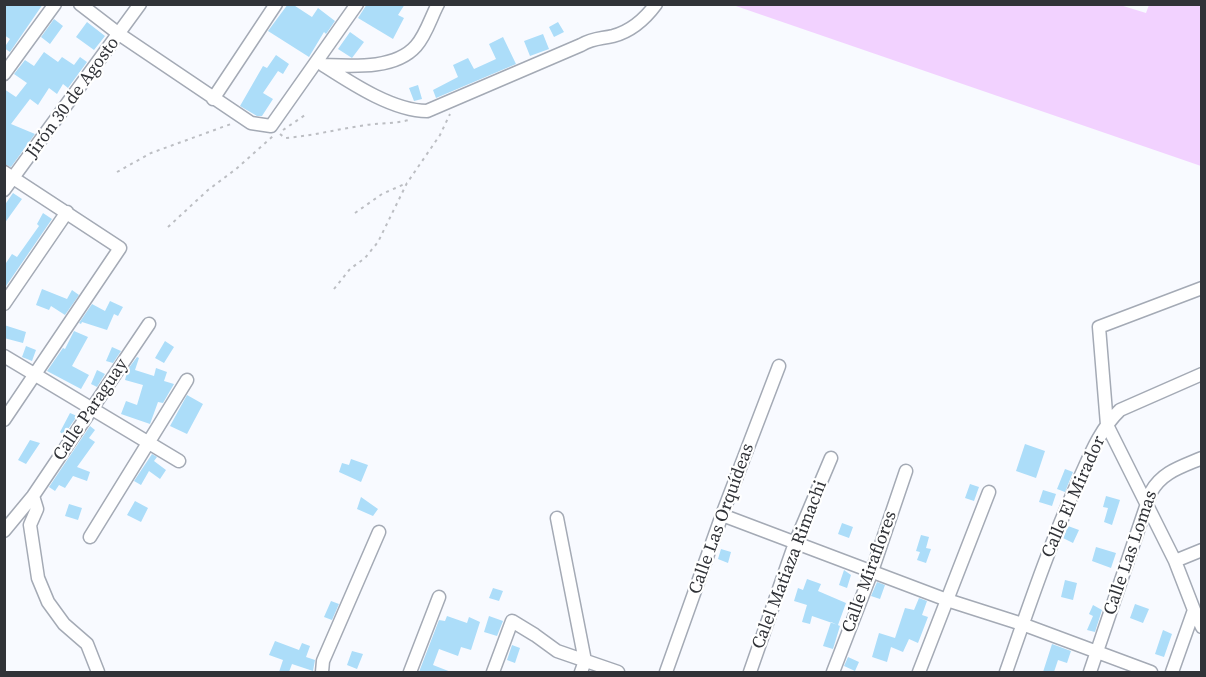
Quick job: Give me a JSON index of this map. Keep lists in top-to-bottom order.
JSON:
{
  "streets": {
    "street": [
      "Jirón 30 de Agosto",
      "Calle Paraguay",
      "Calle El Mirador",
      "Calle Las Orquídeas",
      "Calle Las Lomas",
      "Calel Matiaza Rimachi",
      "Calle Miraflores"
    ]
  }
}
